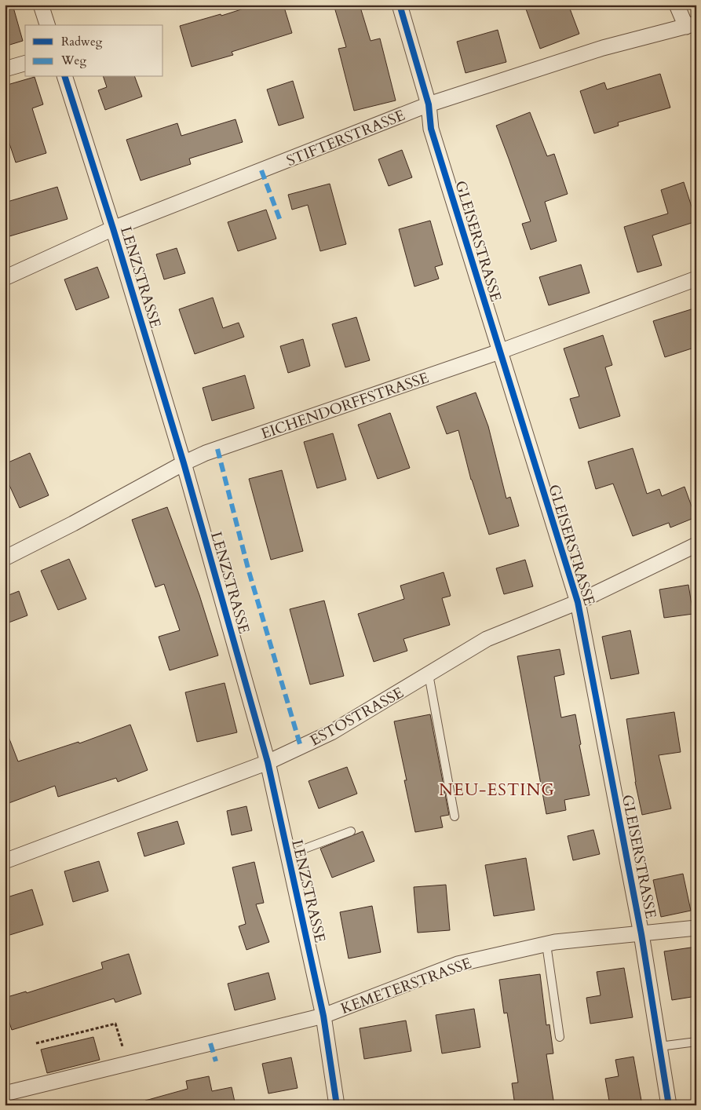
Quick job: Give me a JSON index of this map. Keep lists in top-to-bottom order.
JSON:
{
  "streets": {
    "street": [
      "STIFTERSTRASSE",
      "GLEISERSTRASSE",
      "LENZSTRASSE",
      "EICHENDORFFSTRASSE",
      "ESTOSTRASSE",
      "KEMETERSTRASSE"
    ]
  },
  "crossings": [
    ["STIFTERSTRASSE", "GLEISERSTRASSE"],
    ["STIFTERSTRASSE", "LENZSTRASSE"],
    ["GLEISERSTRASSE", "EICHENDORFFSTRASSE"],
    ["GLEISERSTRASSE", "ESTOSTRASSE"],
    ["GLEISERSTRASSE", "KEMETERSTRASSE"],
    ["LENZSTRASSE", "EICHENDORFFSTRASSE"],
    ["LENZSTRASSE", "ESTOSTRASSE"],
    ["LENZSTRASSE", "KEMETERSTRASSE"]
  ],
  "districts": ["NEU-ESTING"],
  "legend": ["Radweg", "Weg"]
}
